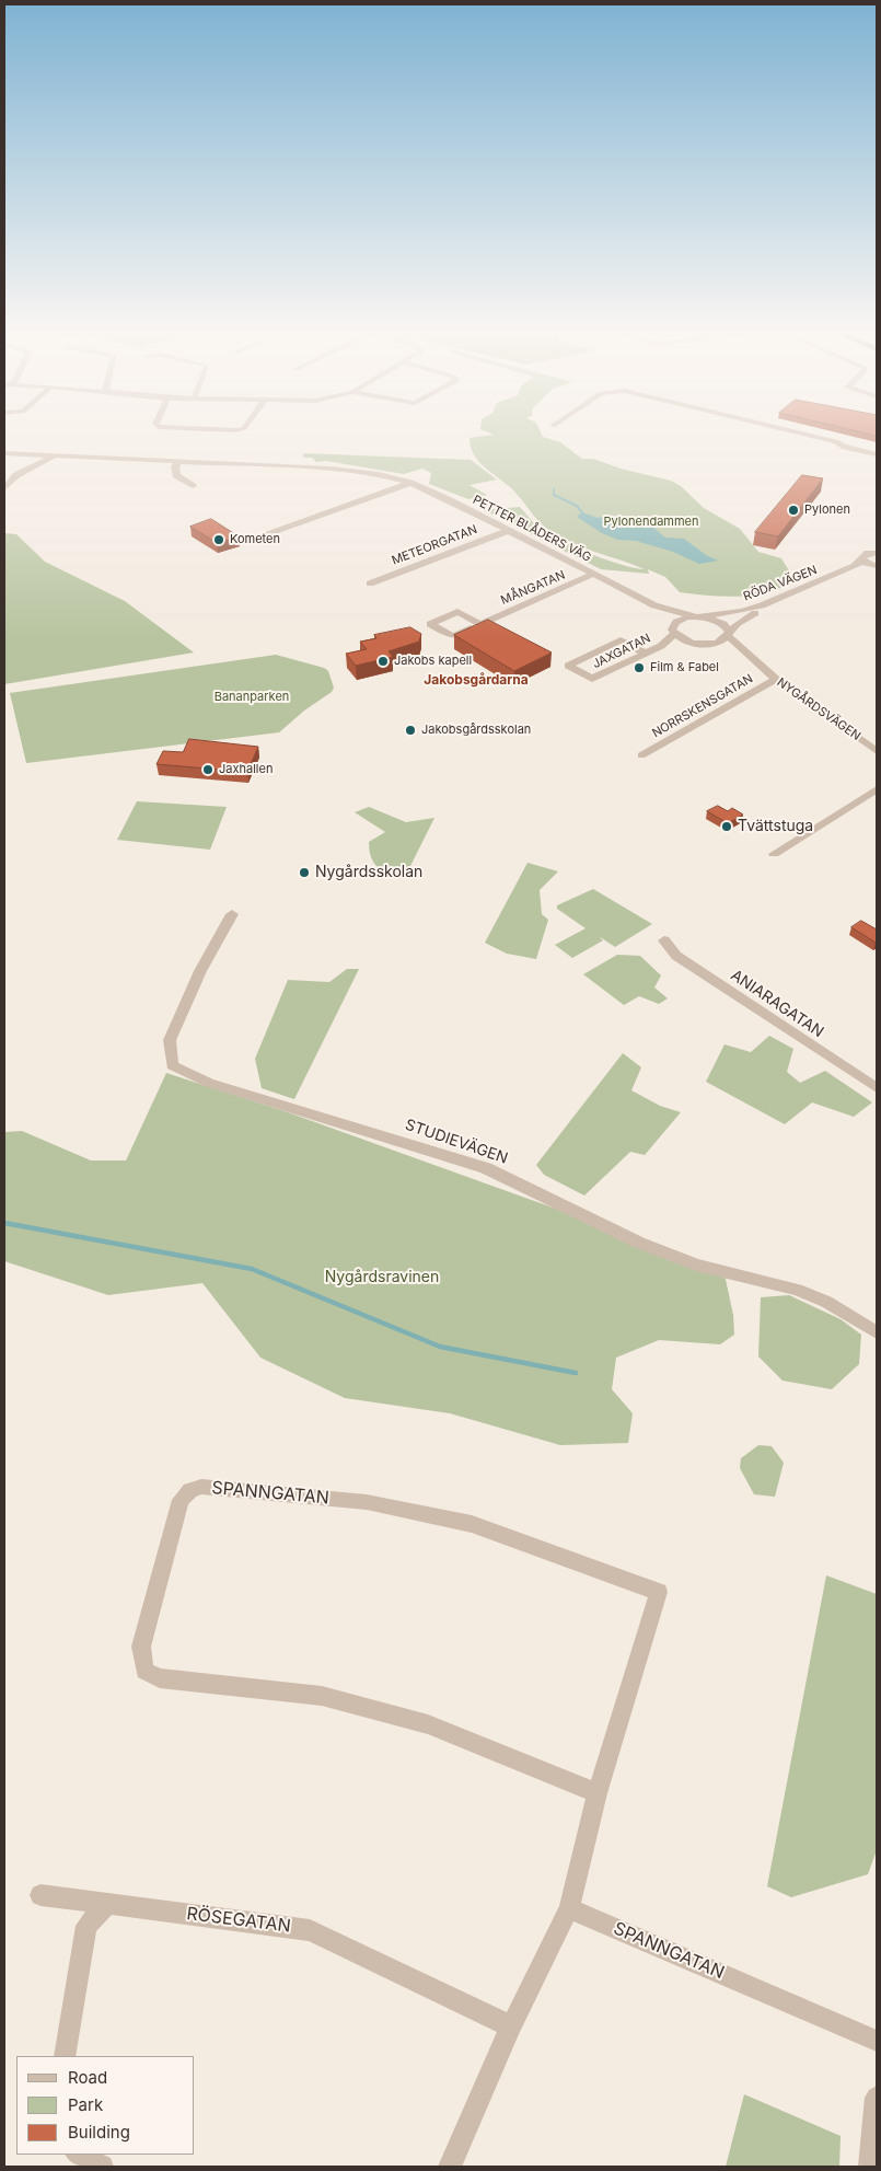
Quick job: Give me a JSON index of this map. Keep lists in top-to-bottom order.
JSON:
{
  "streets": {
    "street": [
      "PETTER BLÅDERS VÄG",
      "METEORGATAN",
      "RÖDA VÄGEN",
      "MÅNGATAN",
      "JAXGATAN",
      "NORRSKENSGATAN",
      "NYGÅRDSVÄGEN",
      "ANIARAGATAN",
      "STUDIEVÄGEN",
      "SPANNGATAN",
      "RÖSEGATAN"
    ]
  },
  "crossings": [
    ["PETTER BLÅDERS VÄG", "METEORGATAN"],
    ["PETTER BLÅDERS VÄG", "RÖDA VÄGEN"],
    ["PETTER BLÅDERS VÄG", "MÅNGATAN"],
    ["PETTER BLÅDERS VÄG", "JAXGATAN"],
    ["PETTER BLÅDERS VÄG", "NYGÅRDSVÄGEN"],
    ["RÖDA VÄGEN", "NYGÅRDSVÄGEN"],
    ["NORRSKENSGATAN", "NYGÅRDSVÄGEN"]
  ],
  "districts": ["Jakobsgårdarna"],
  "parks": ["Pylonendammen", "Bananparken", "Nygårdsravinen"],
  "places": [
    "Pylonen",
    "Kometen",
    "Jakobs kapell",
    "Film & Fabel",
    "Jakobsgårdsskolan",
    "Jaxhallen",
    "Tvättstuga",
    "Nygårdsskolan"
  ],
  "legend": ["Road", "Park", "Building"]
}
